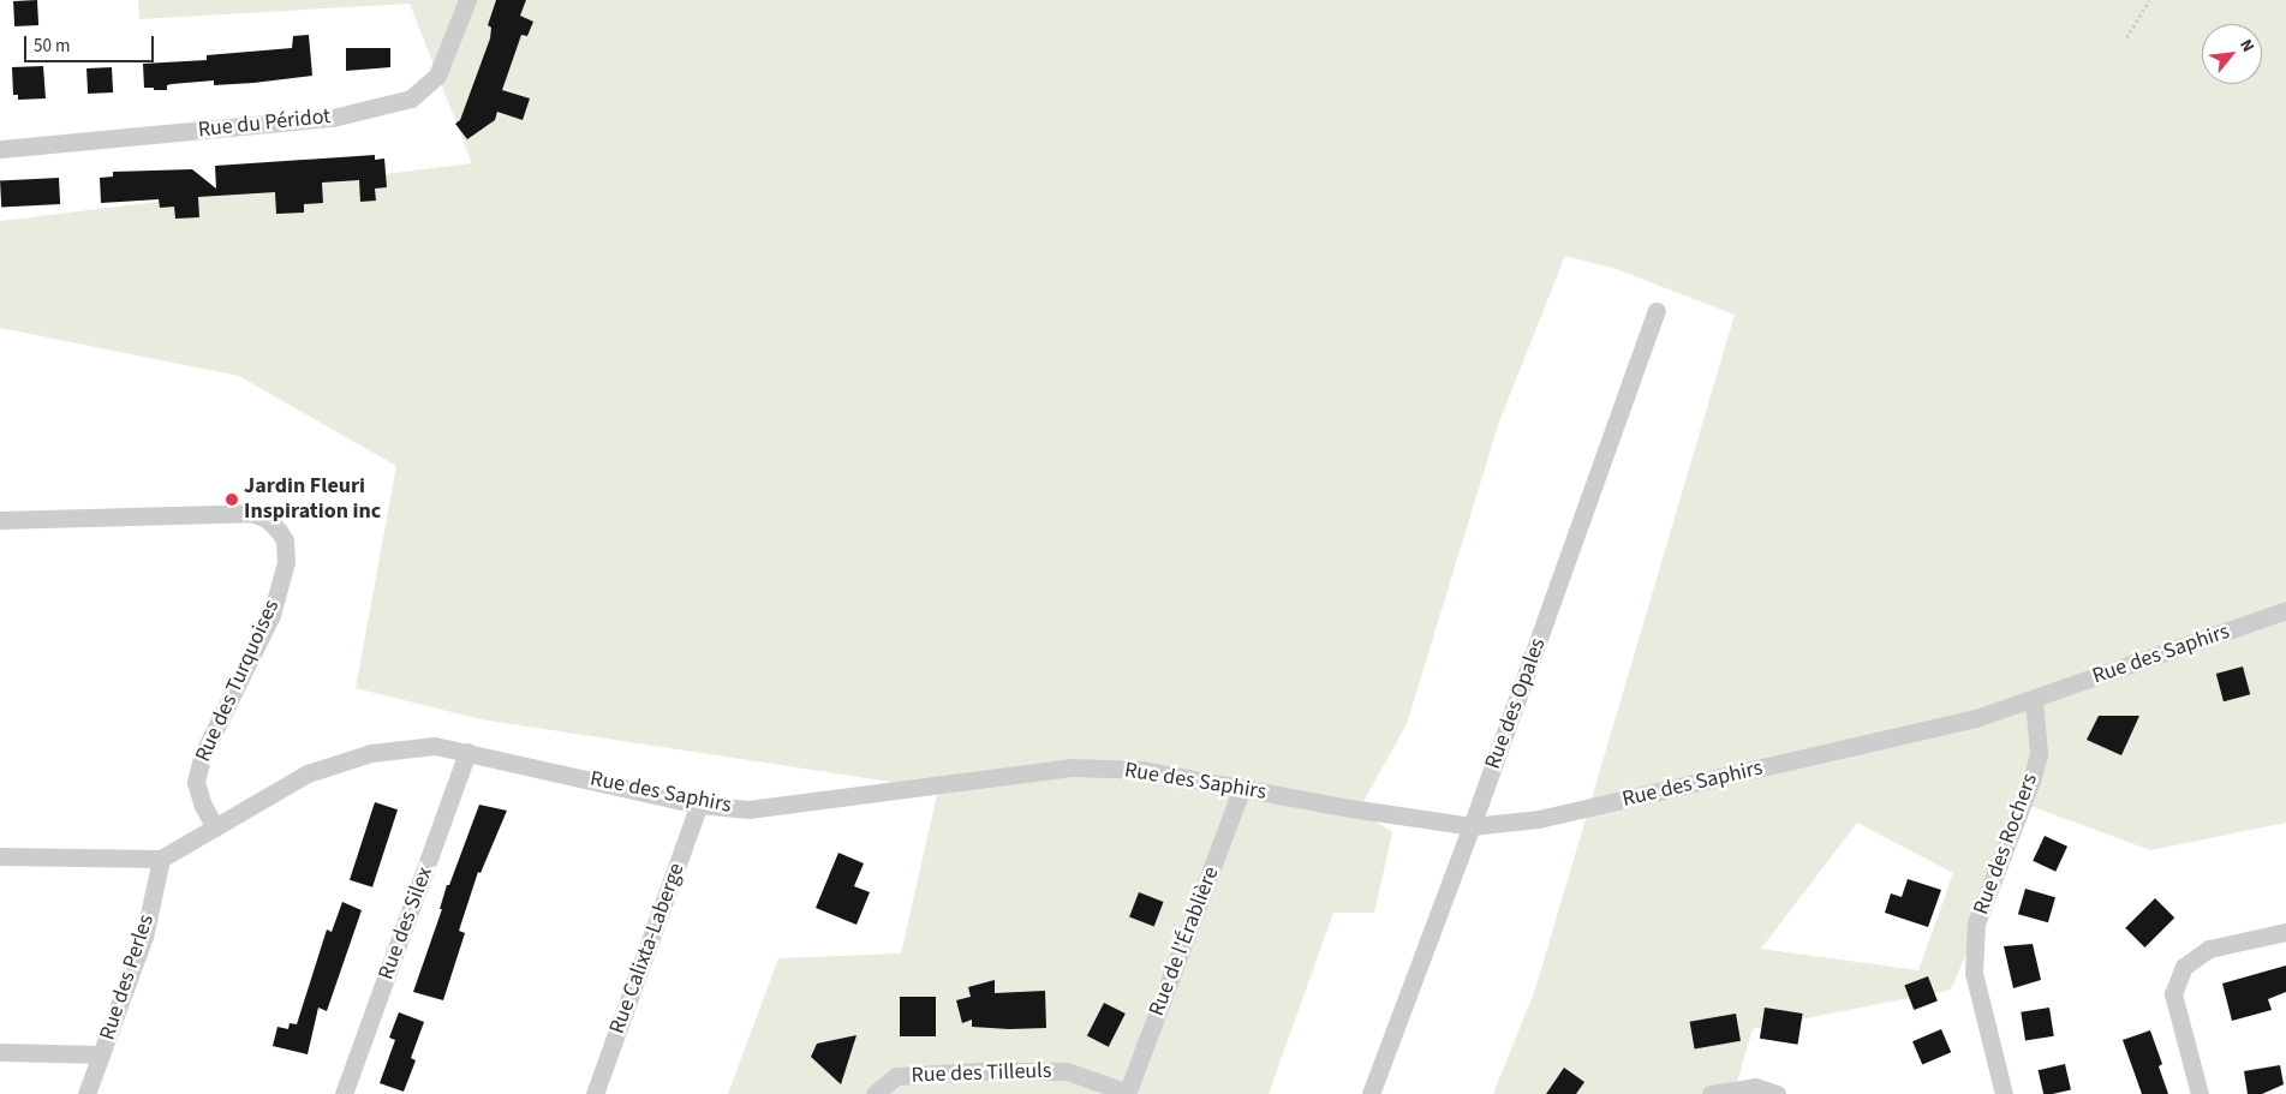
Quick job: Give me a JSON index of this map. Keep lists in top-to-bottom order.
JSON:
{
  "streets": {
    "street": [
      "Rue du Péridot",
      "Rue des Saphirs",
      "Rue des Turquoises",
      "Rue des Opales",
      "Rue des Rochers",
      "Rue des Silex",
      "Rue de l'Érablière",
      "Rue Calixta-Laberge",
      "Rue des Perles",
      "Rue des Tilleuls"
    ]
  },
  "crossings": [
    ["Rue des Saphirs", "Rue des Turquoises"],
    ["Rue des Saphirs", "Rue des Opales"],
    ["Rue des Saphirs", "Rue des Rochers"],
    ["Rue des Saphirs", "Rue des Silex"],
    ["Rue des Saphirs", "Rue de l'Érablière"],
    ["Rue des Saphirs", "Rue Calixta-Laberge"],
    ["Rue des Saphirs", "Rue des Perles"],
    ["Rue de l'Érablière", "Rue des Tilleuls"]
  ],
  "places": ["Jardin Fleuri Inspiration inc"],
  "scale_bar": "50 m",
  "north": "top right"
}
